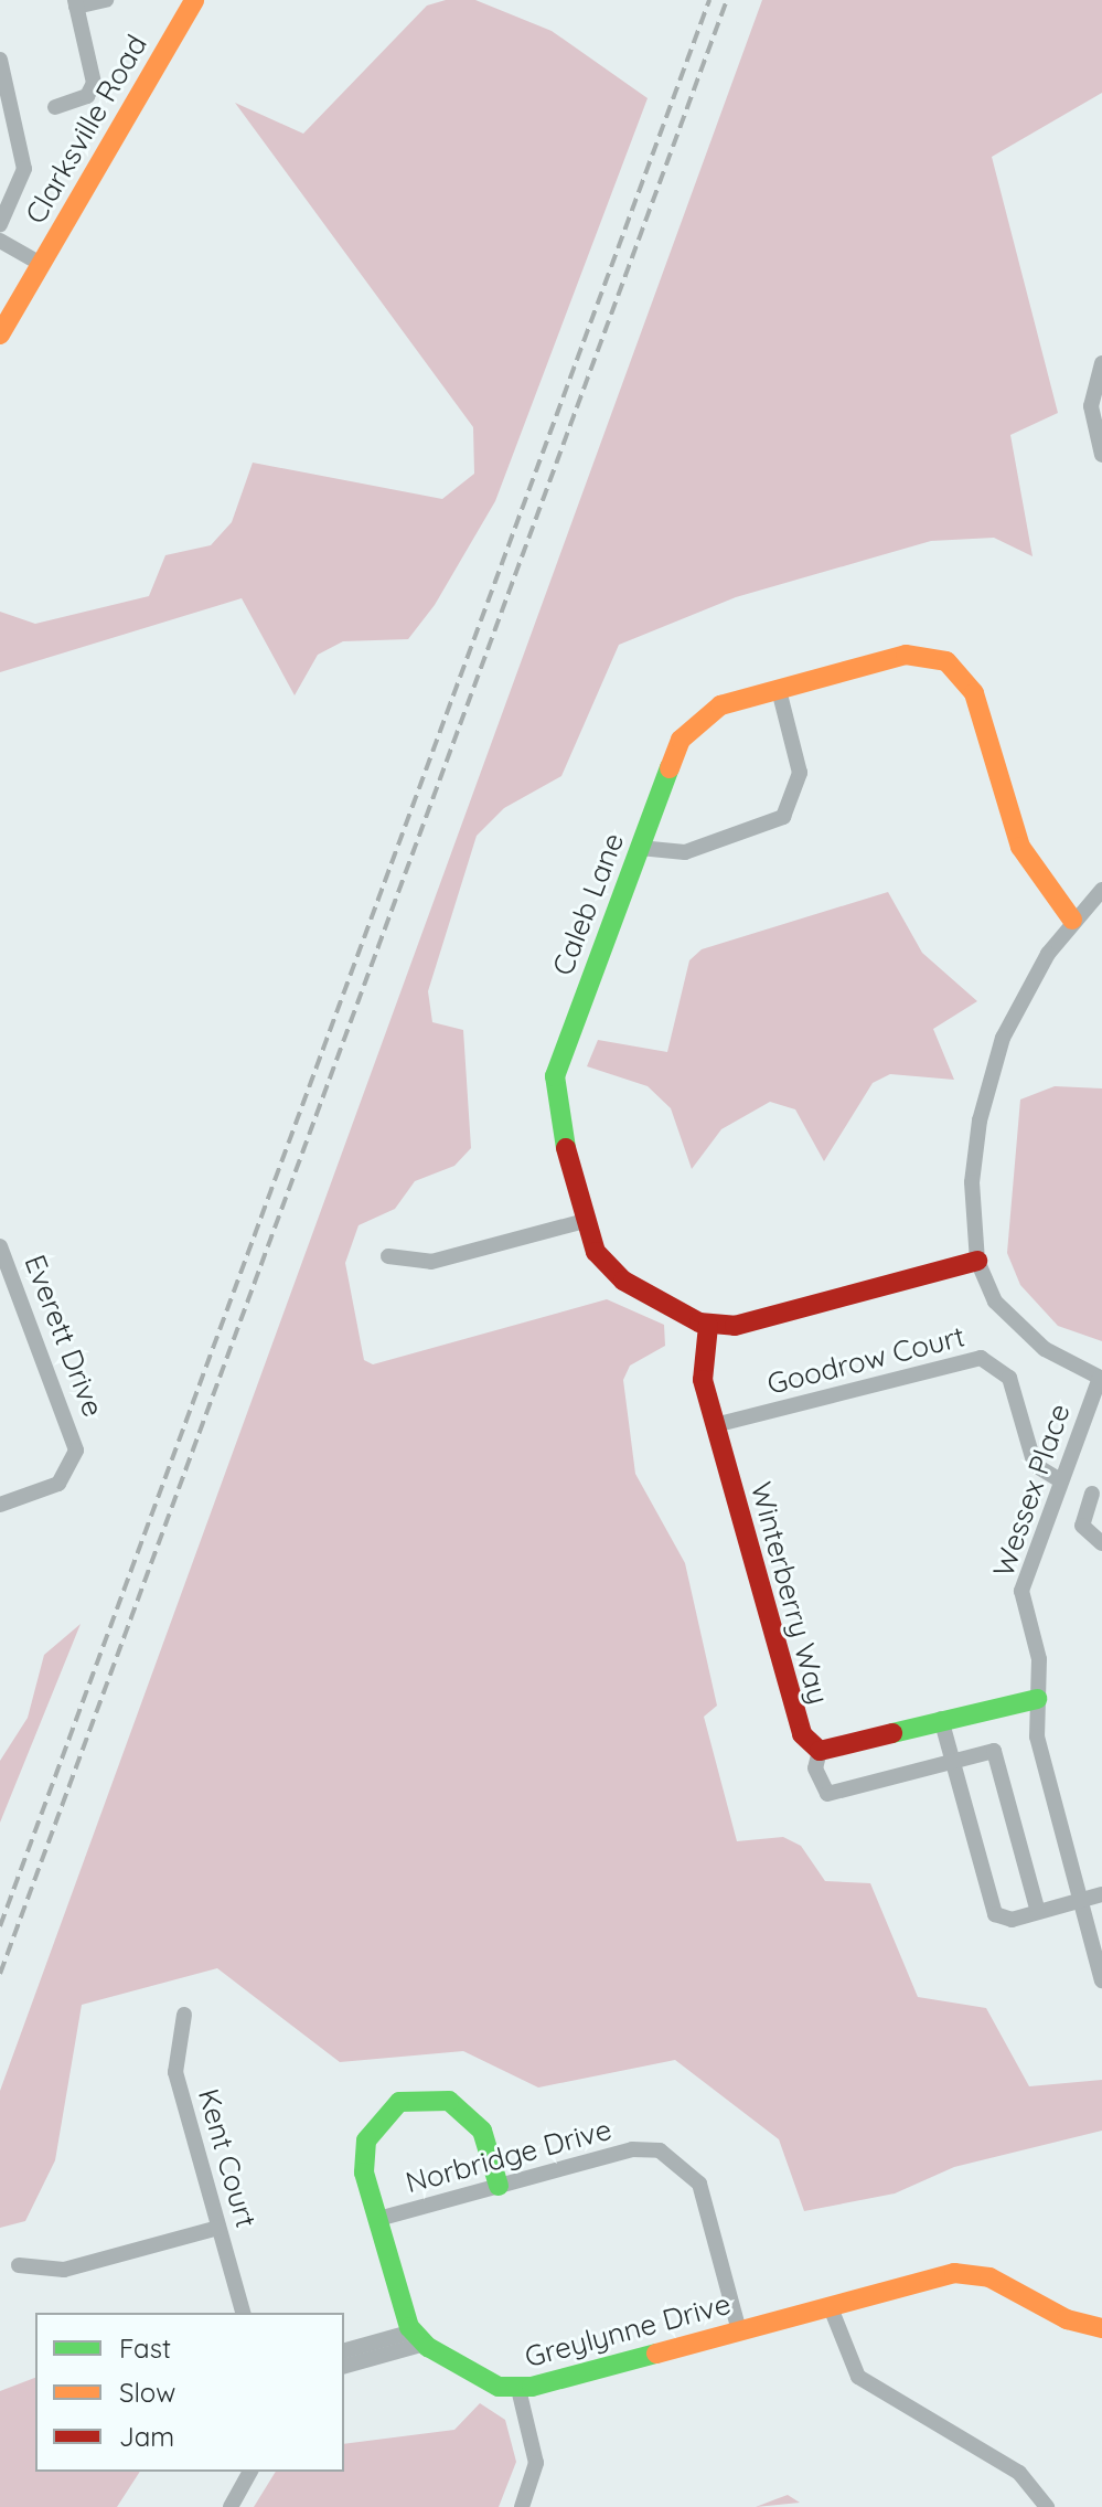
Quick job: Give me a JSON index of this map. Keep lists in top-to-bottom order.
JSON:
{
  "streets": {
    "street": [
      "Clarksville Road",
      "Caleb Lane",
      "Everett Drive",
      "Goodrow Court",
      "Wessex Place",
      "Winterberry Way",
      "Norbridge Drive",
      "Kent Court",
      "Greylynne Drive"
    ]
  },
  "crossings": [
    ["Caleb Lane", "Winterberry Way"],
    ["Goodrow Court", "Wessex Place"],
    ["Goodrow Court", "Winterberry Way"],
    ["Norbridge Drive", "Greylynne Drive"]
  ],
  "legend": ["Fast", "Slow", "Jam"]
}
